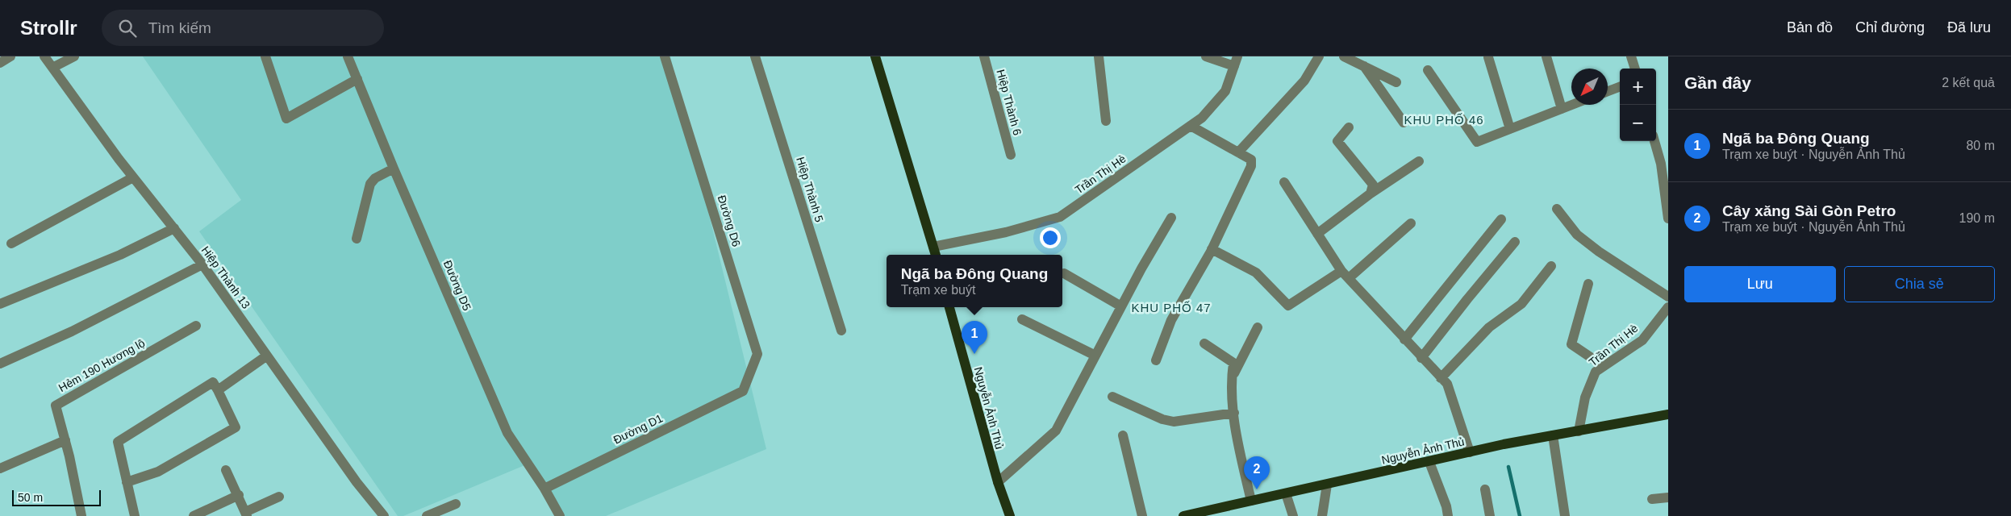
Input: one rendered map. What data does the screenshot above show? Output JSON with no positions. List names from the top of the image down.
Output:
{
  "streets": {
    "main road": ["Nguyễn Ảnh Thủ"],
    "street": [
      "Hiệp Thành 6",
      "Trần Thị Hè",
      "Hiệp Thành 5",
      "Đường D6",
      "Hiệp Thành 13",
      "Đường D5",
      "Hẻm 190 Hương lộ",
      "Đường D1"
    ]
  },
  "crossings": [
    ["Trần Thị Hè", "Nguyễn Ảnh Thủ"],
    ["Đường D6", "Đường D1"],
    ["Đường D5", "Đường D1"]
  ],
  "districts": ["KHU PHỐ 46", "KHU PHỐ 47"],
  "scale_bar": "50 m",
  "north": "bottom left",
  "page": {
    "header": "Strollr",
    "search": "Tìm kiếm",
    "nav": ["Bản đồ", "Chỉ đường", "Đã lưu"],
    "heading": ["Gần đây", "2 kết quả"],
    "map_buttons": ["+", "−"],
    "list": [
      {
        "mark": "1",
        "name": "Ngã ba Đông Quang",
        "note": "Trạm xe buýt · Nguyễn Ảnh Thủ",
        "value": "80 m"
      },
      {
        "mark": "2",
        "name": "Cây xăng Sài Gòn Petro",
        "note": "Trạm xe buýt · Nguyễn Ảnh Thủ",
        "value": "190 m"
      }
    ],
    "buttons": ["Lưu", "Chia sẻ"],
    "popup": ["Ngã ba Đông Quang", "Trạm xe buýt"],
    "pins": ["1", "2"],
    "scale": "50 m"
  }
}
